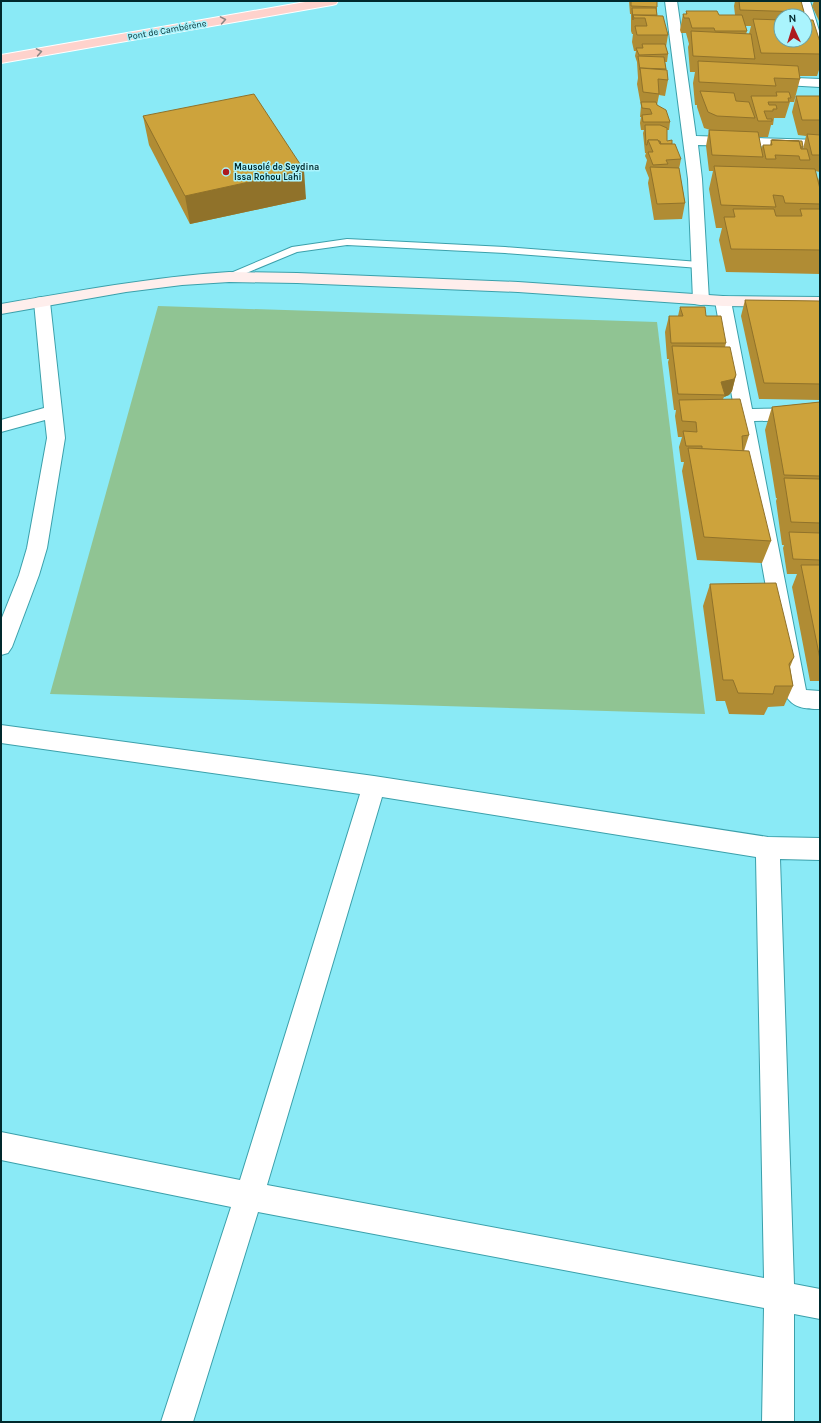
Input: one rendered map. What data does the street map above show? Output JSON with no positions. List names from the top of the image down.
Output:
{
  "streets": {
    "highway": ["Pont de Cambérène"]
  },
  "one_way": ["Pont de Cambérène"],
  "places": ["Mausolé de Seydina Issa Rohou Lahi"],
  "north": "top"
}
